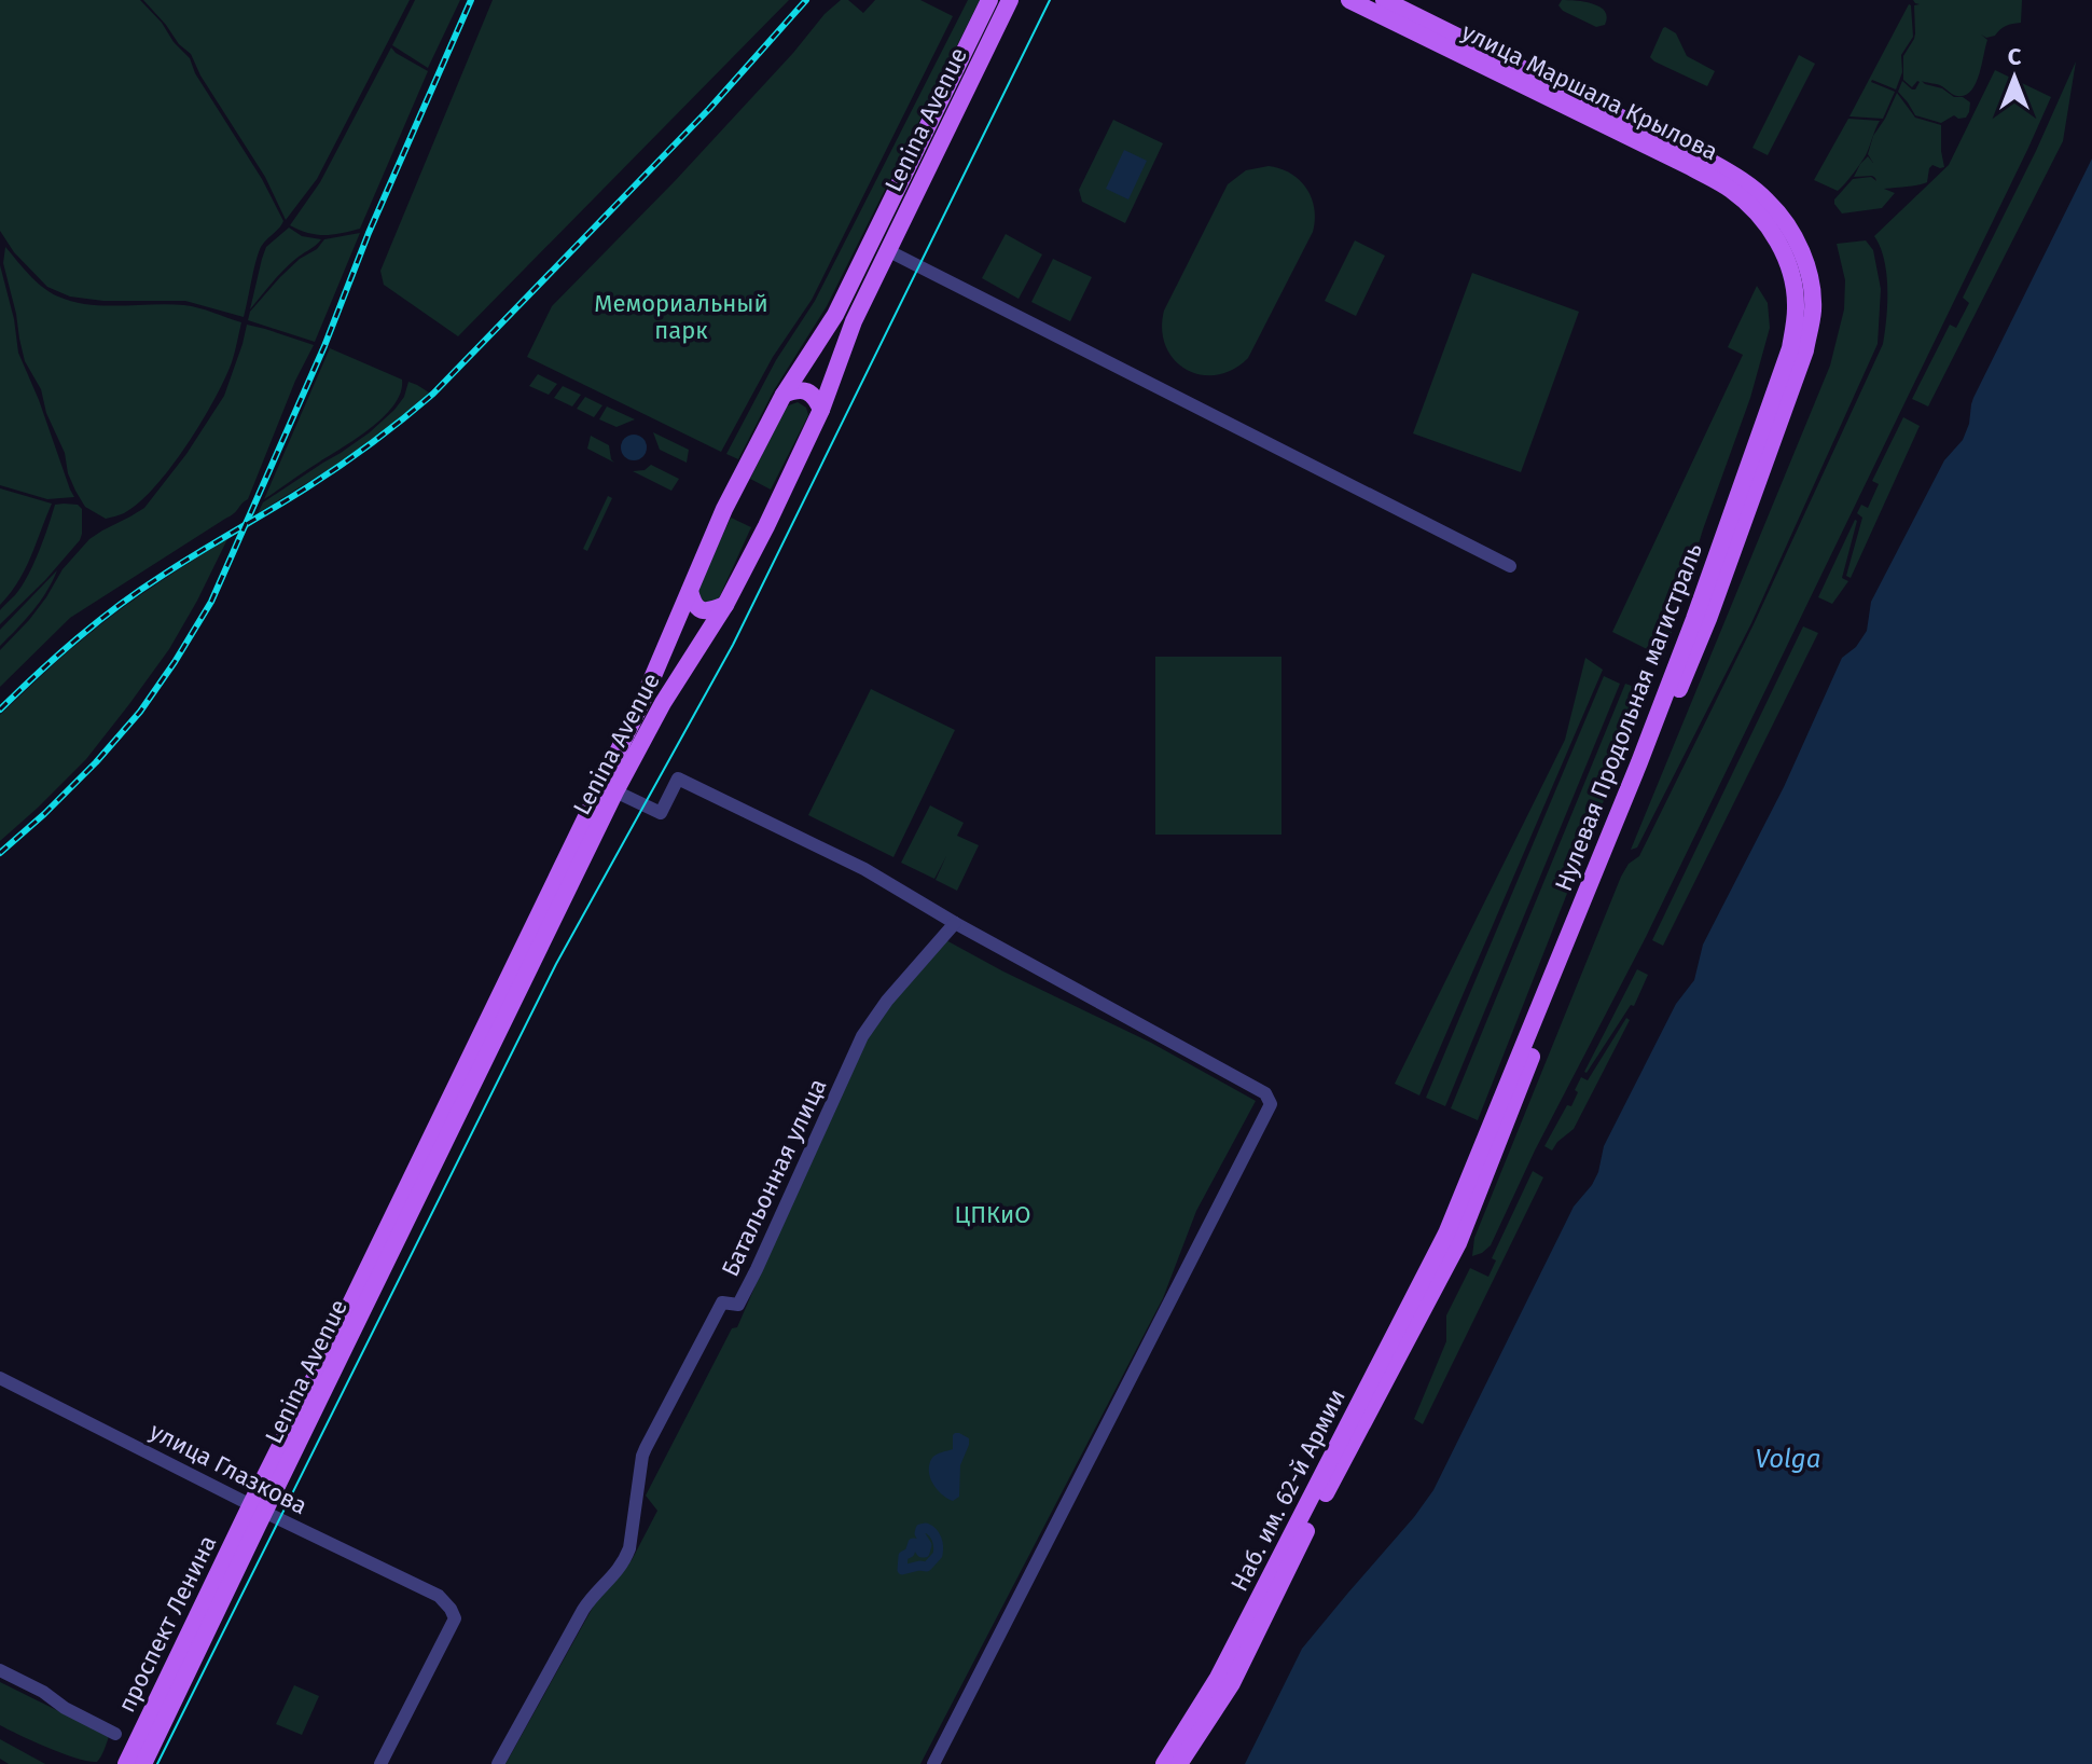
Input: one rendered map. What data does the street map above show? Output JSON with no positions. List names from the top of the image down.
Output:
{
  "streets": {
    "main road": [
      "улица Маршала Крылова",
      "Lenina Avenue",
      "Нулевая Продольная магистраль",
      "Наб. им. 62-й Армии",
      "проспект Ленина"
    ],
    "street": ["Батальонная улица", "улица Глазкова"]
  },
  "crossings": [
    ["улица Маршала Крылова", "Нулевая Продольная магистраль"],
    ["Lenina Avenue", "улица Глазкова"],
    ["Lenina Avenue", "проспект Ленина"],
    ["Нулевая Продольная магистраль", "Наб. им. 62-й Армии"],
    ["улица Глазкова", "проспект Ленина"]
  ],
  "water": ["Volga"],
  "parks": ["Мемориальный парк", "ЦПКиО"],
  "north": "top"
}
